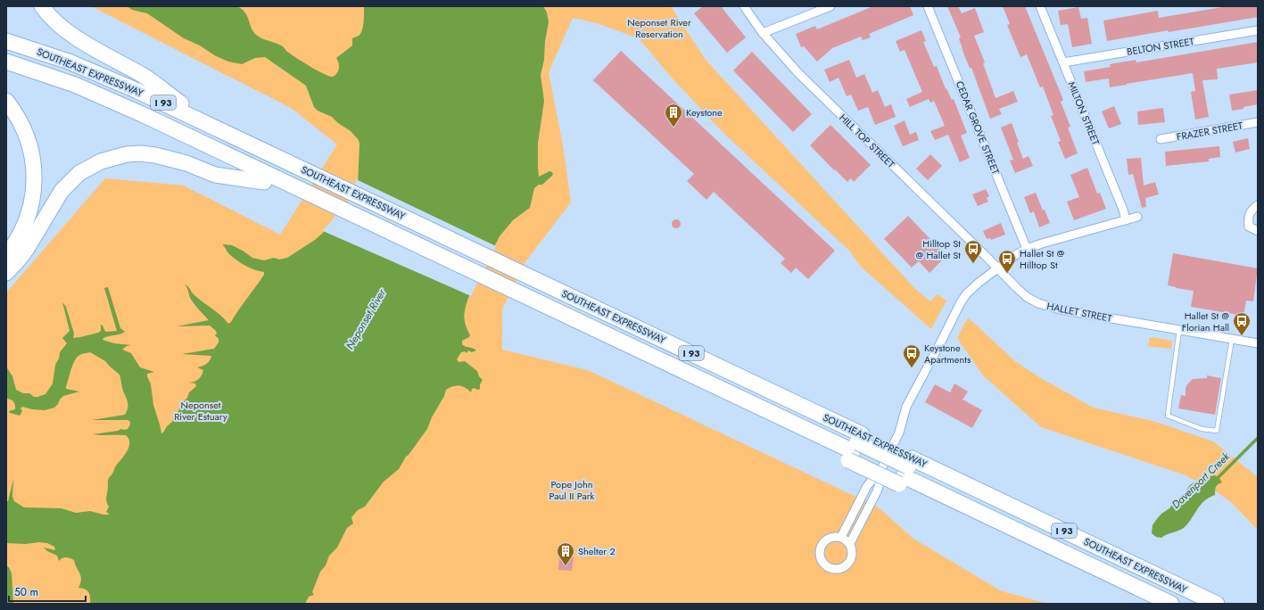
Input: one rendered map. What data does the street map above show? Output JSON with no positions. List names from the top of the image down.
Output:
{
  "streets": {
    "highway": ["SOUTHEAST EXPRESSWAY", "I 93"],
    "street": [
      "BELTON STREET",
      "MILTON STREET",
      "CEDAR GROVE STREET",
      "FRAZER STREET",
      "HILL TOP STREET",
      "HALLET STREET"
    ]
  },
  "crossings": [
    ["BELTON STREET", "MILTON STREET"],
    ["SOUTHEAST EXPRESSWAY", "I 93"],
    ["HILL TOP STREET", "HALLET STREET"]
  ],
  "water": ["Neponset River", "Davenport Creek"],
  "parks": ["Neponset River Reservation", "Neponset River Estuary", "Pope John Paul II Park"],
  "places": {
    "building": ["Keystone", "Shelter 2"],
    "bus stop": [
      "Hilltop St @ Hallet St",
      "Hallet St @ Hilltop St",
      "Hallet St @ Florian Hall",
      "Keystone Apartments"
    ]
  },
  "scale_bar": "50 m"
}
